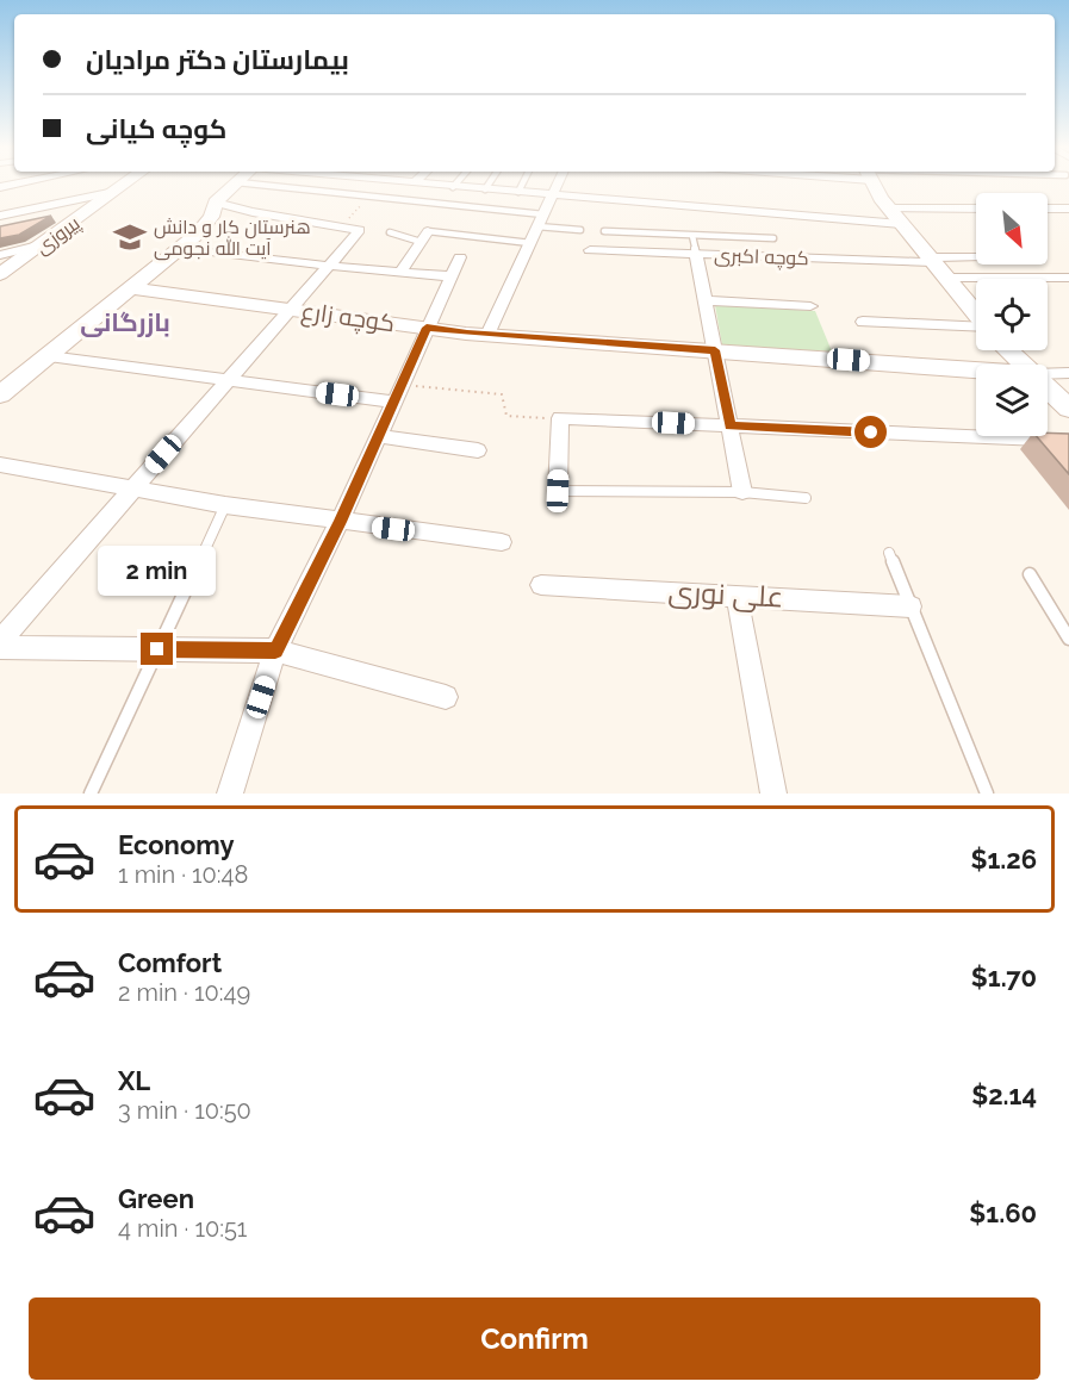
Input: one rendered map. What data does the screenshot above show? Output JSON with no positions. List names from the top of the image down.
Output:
{
  "streets": {
    "street": [
      "پیروزی",
      "کوچه اکبری",
      "کوچه زارع",
      "علی نوری"
    ]
  },
  "districts": ["بازرگانی"],
  "places": {
    "school or university": ["هنرستان کار و دانش آیت الله نجومی"]
  },
  "north": "bottom right",
  "page": {
    "banner": ["بیمارستان دکتر مرادیان", "کوچه کیانی"],
    "bubble": "2 min",
    "list": [
      {
        "name": "Economy",
        "note": "1 min · 10:48",
        "value": "$1.26"
      },
      {
        "name": "Comfort",
        "note": "2 min · 10:49",
        "value": "$1.70"
      },
      {
        "name": "XL",
        "note": "3 min · 10:50",
        "value": "$2.14"
      },
      {
        "name": "Green",
        "note": "4 min · 10:51",
        "value": "$1.60"
      }
    ],
    "buttons": "Confirm"
  }
}
